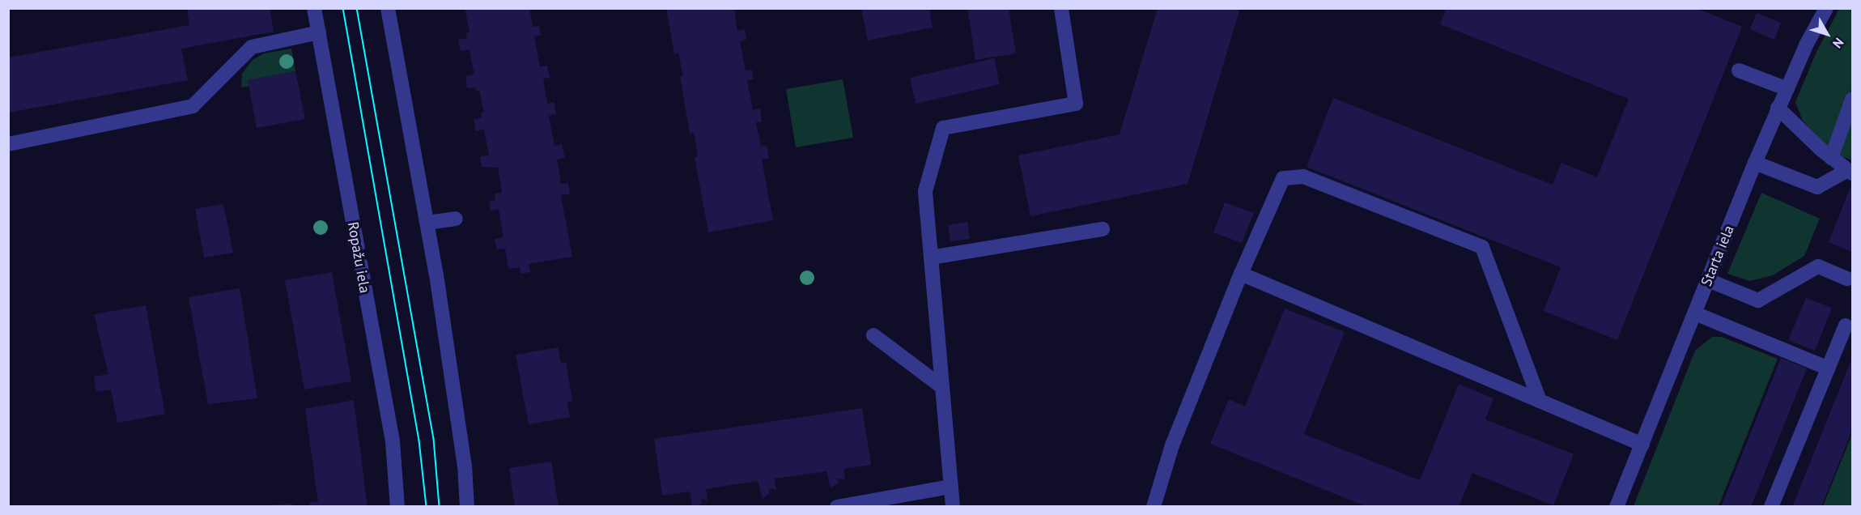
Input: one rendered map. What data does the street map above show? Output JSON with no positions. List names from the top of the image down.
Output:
{
  "streets": {
    "street": ["Starta iela", "Ropažu iela"]
  },
  "north": "bottom right"
}
